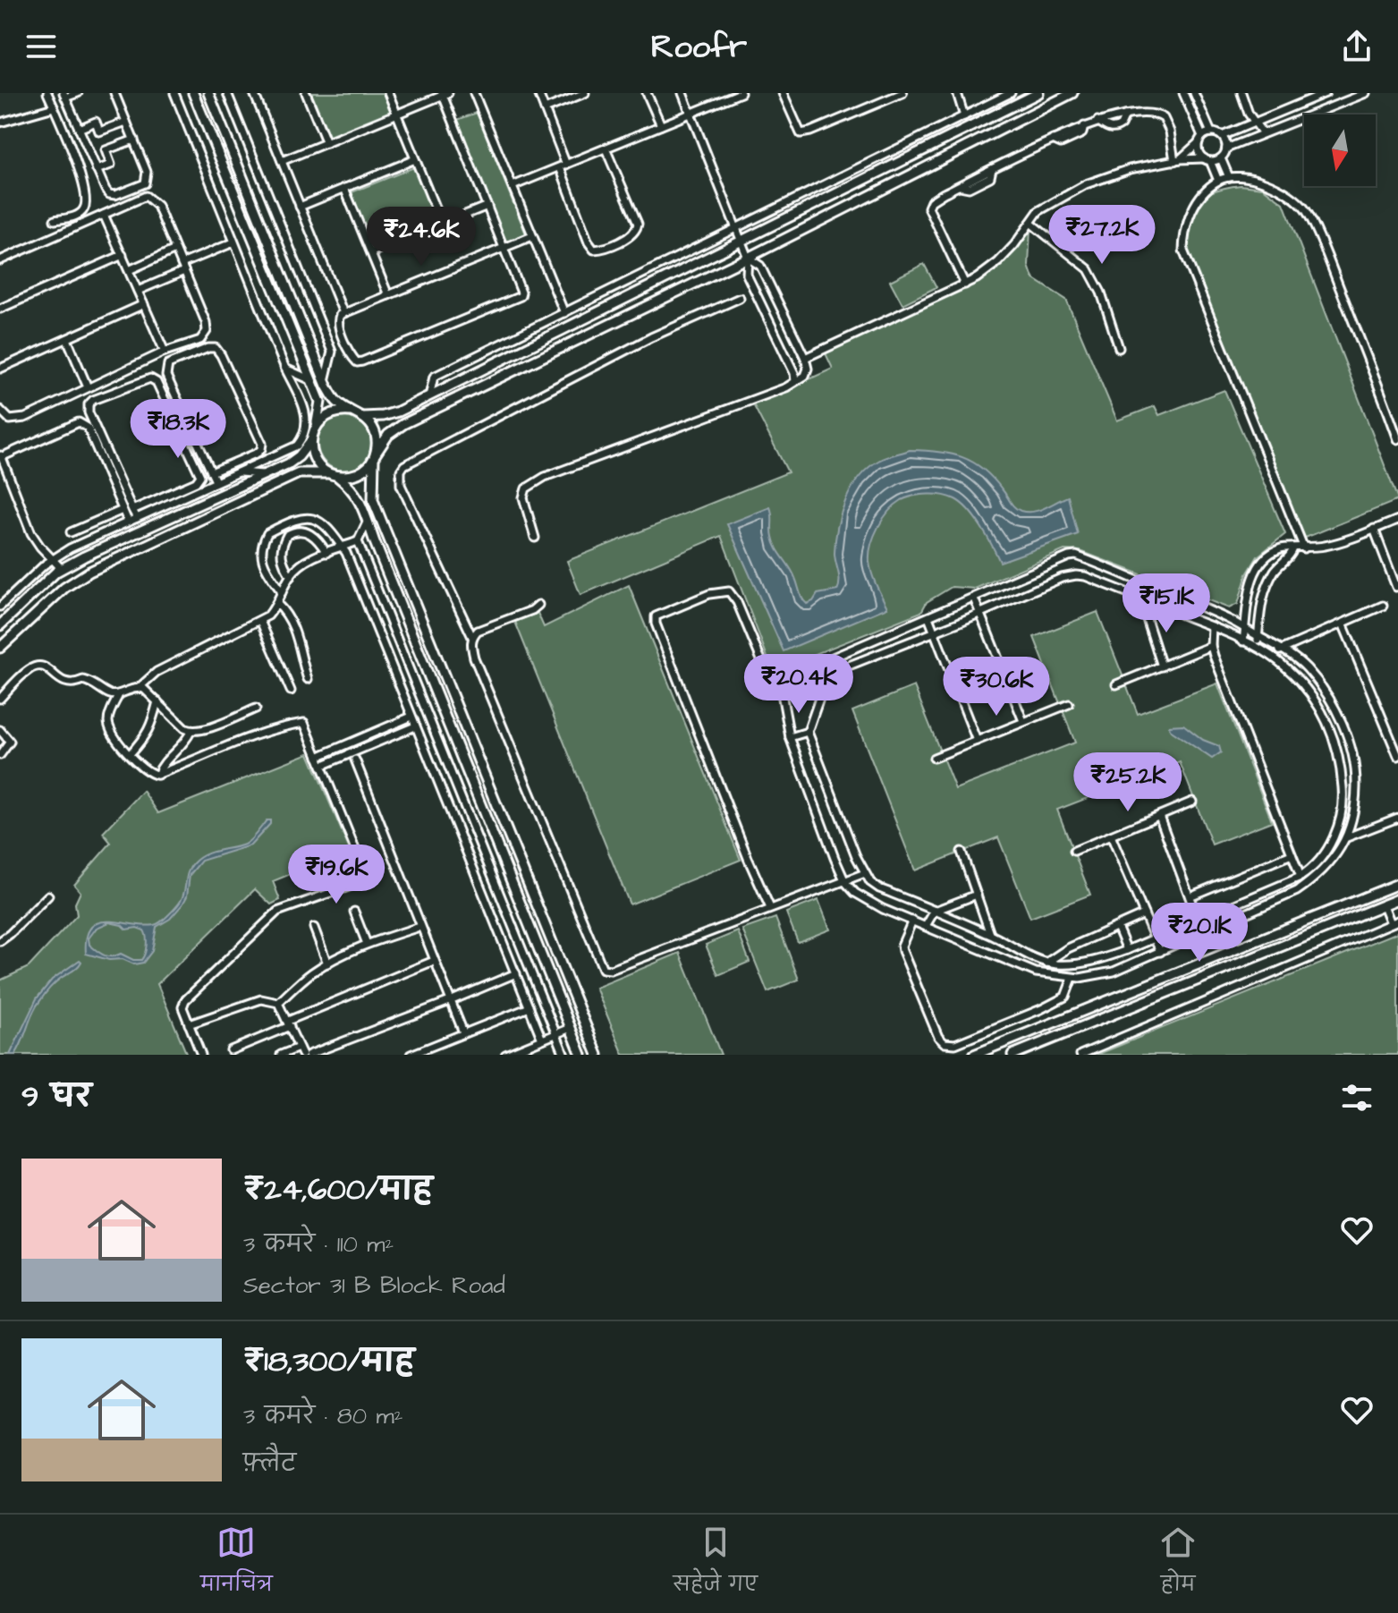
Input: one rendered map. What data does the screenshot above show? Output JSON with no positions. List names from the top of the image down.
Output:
{
  "north": "bottom",
  "page": {
    "header": "Roofr",
    "price": [
      "₹27.2K",
      "₹24.6K",
      "₹18.3K",
      "₹15.1K",
      "₹20.4K",
      "₹30.6K",
      "₹25.2K",
      "₹19.6K",
      "₹20.1K"
    ],
    "heading": "9 घर",
    "list": [
      {
        "name": "₹24,600/माह",
        "note": "3 कमरे · 110 m² · Sector 31 B Block Road"
      },
      {
        "name": "₹18,300/माह",
        "note": "3 कमरे · 80 m² · फ़्लैट"
      }
    ],
    "tabs": ["मानचित्र", "सहेजे गए", "होम"]
  }
}
